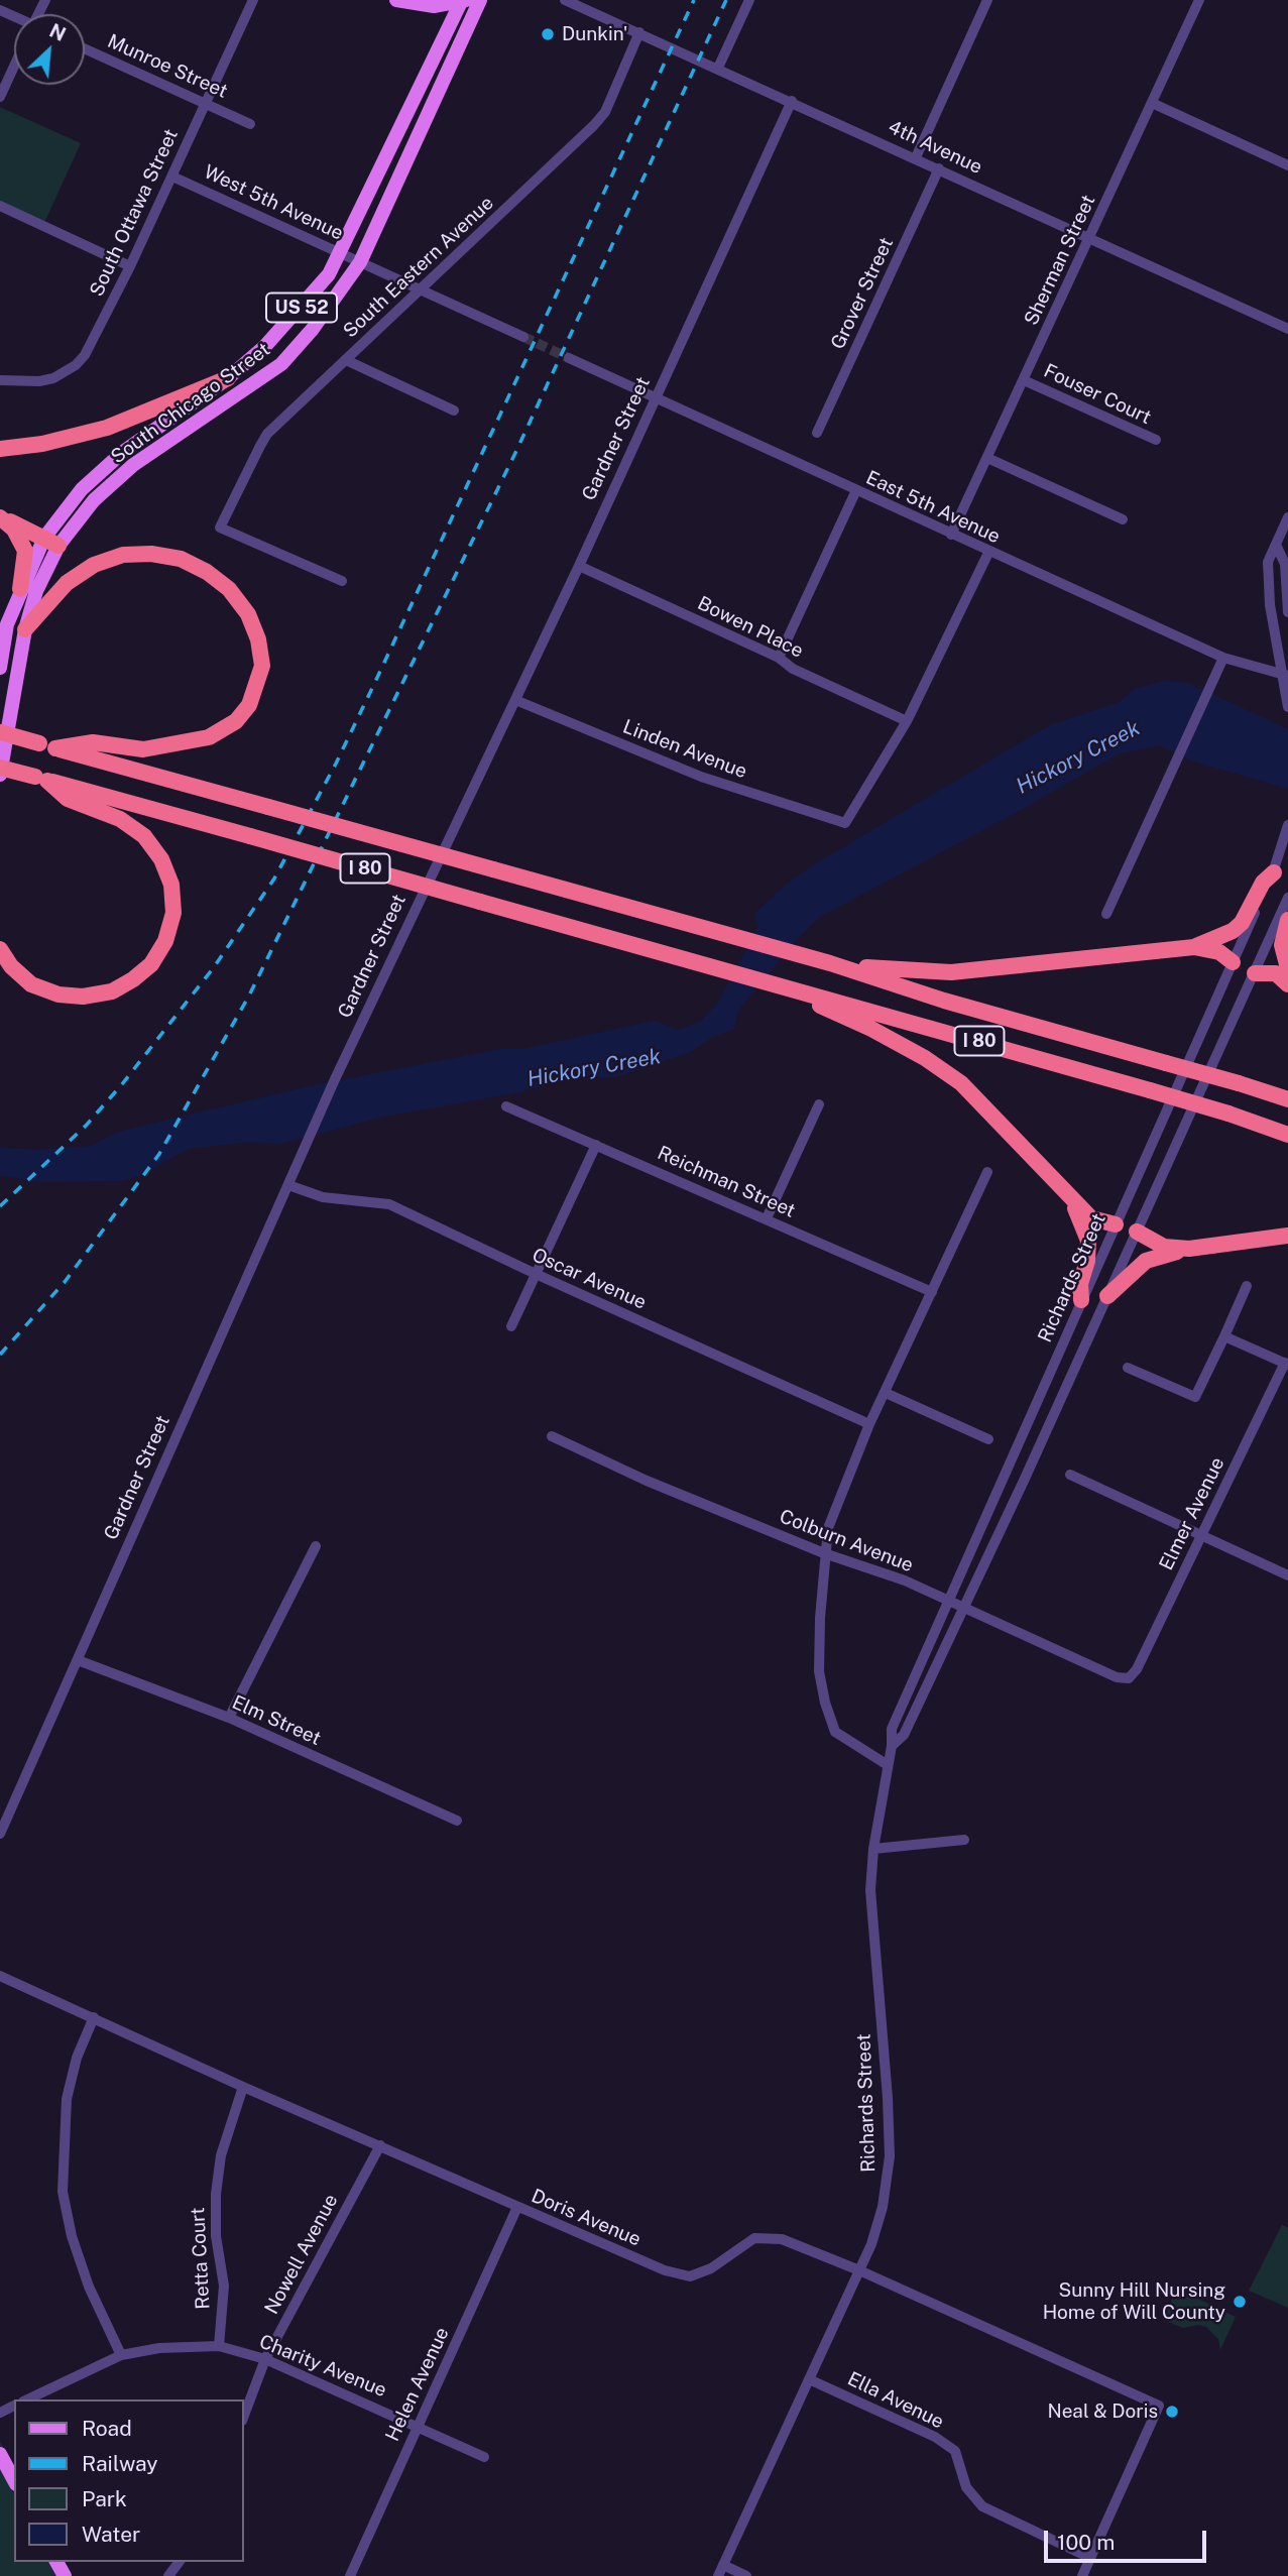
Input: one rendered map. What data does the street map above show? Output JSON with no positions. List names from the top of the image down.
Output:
{
  "streets": {
    "highway": ["I 80"],
    "main road": ["US 52", "South Chicago Street"],
    "street": [
      "Munroe Street",
      "4th Avenue",
      "West 5th Avenue",
      "South Ottawa Street",
      "Sherman Street",
      "South Eastern Avenue",
      "Grover Street",
      "Fouser Court",
      "Gardner Street",
      "East 5th Avenue",
      "Bowen Place",
      "Linden Avenue",
      "Reichman Street",
      "Richards Street",
      "Oscar Avenue",
      "Elmer Avenue",
      "Colburn Avenue",
      "Elm Street",
      "Doris Avenue",
      "Nowell Avenue",
      "Retta Court",
      "Charity Avenue",
      "Helen Avenue",
      "Ella Avenue"
    ]
  },
  "crossings": [
    ["Munroe Street", "South Ottawa Street"],
    ["4th Avenue", "Sherman Street"],
    ["4th Avenue", "South Eastern Avenue"],
    ["4th Avenue", "Grover Street"],
    ["4th Avenue", "Gardner Street"],
    ["West 5th Avenue", "South Ottawa Street"],
    ["West 5th Avenue", "South Chicago Street"],
    ["Sherman Street", "Fouser Court"],
    ["Sherman Street", "East 5th Avenue"],
    ["Gardner Street", "East 5th Avenue"],
    ["Gardner Street", "Bowen Place"],
    ["Gardner Street", "Linden Avenue"],
    ["Gardner Street", "Oscar Avenue"],
    ["Gardner Street", "Elm Street"],
    ["Bowen Place", "Linden Avenue"],
    ["Richards Street", "Colburn Avenue"],
    ["Richards Street", "Doris Avenue"],
    ["Richards Street", "Ella Avenue"],
    ["Elmer Avenue", "Colburn Avenue"],
    ["Doris Avenue", "Nowell Avenue"],
    ["Doris Avenue", "Retta Court"],
    ["Doris Avenue", "Helen Avenue"],
    ["Doris Avenue", "Ella Avenue"],
    ["Nowell Avenue", "Charity Avenue"],
    ["Retta Court", "Charity Avenue"],
    ["Charity Avenue", "Helen Avenue"]
  ],
  "water": ["Hickory Creek"],
  "places": ["Dunkin'", "Sunny Hill Nursing Home of Will County", "Neal & Doris"],
  "legend": [
    "Road",
    "Railway",
    "Park",
    "Water"
  ],
  "scale_bar": "100 m",
  "north": "top right"
}
